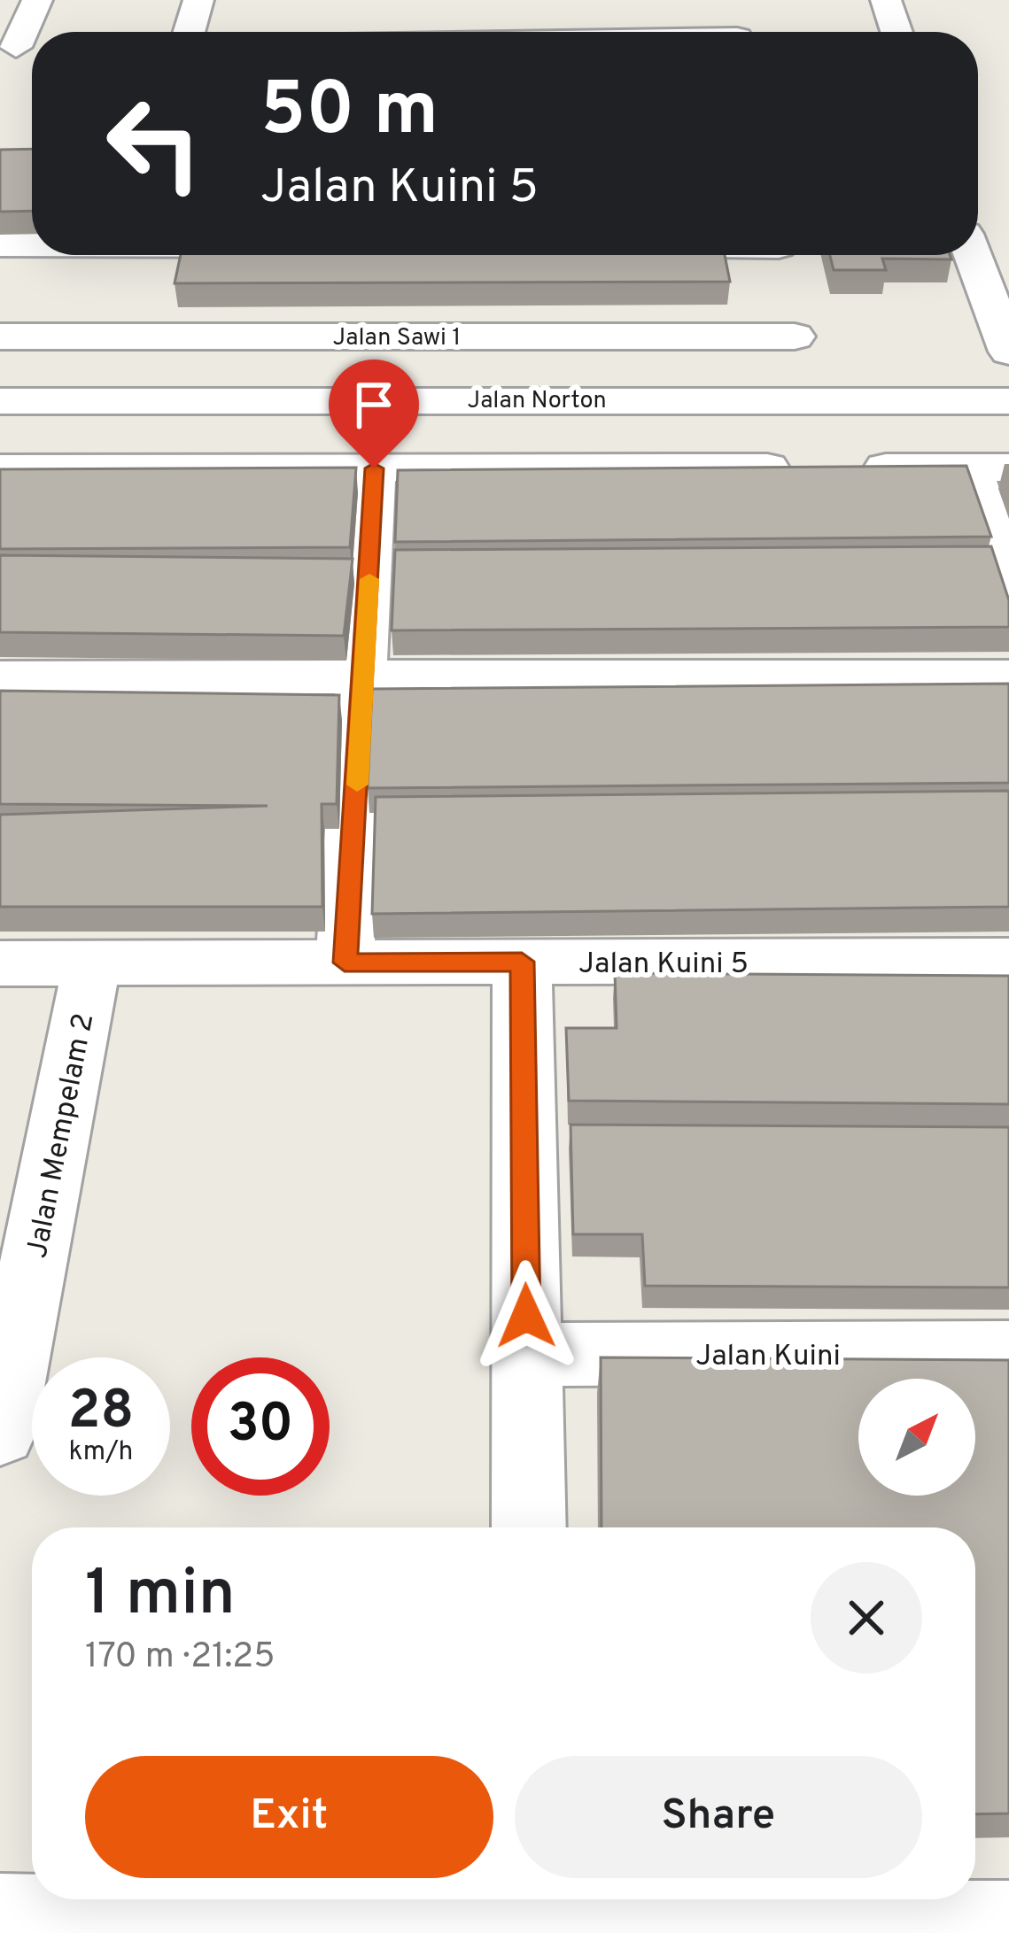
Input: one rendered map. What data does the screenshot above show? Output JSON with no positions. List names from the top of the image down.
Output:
{
  "streets": {
    "street": [
      "Jalan Sawi 1",
      "Jalan Norton",
      "Jalan Kuini 5",
      "Jalan Mempelam 2",
      "Jalan Kuini"
    ]
  },
  "crossings": [
    ["Jalan Kuini 5", "Jalan Mempelam 2"]
  ],
  "north": "top right",
  "page": {
    "turn": ["50 m", "Jalan Kuini 5"],
    "speed": "28 km/h",
    "limit": "30",
    "heading": ["1 min", "170 m · 21:25"],
    "buttons": ["Exit", "Share"]
  }
}
